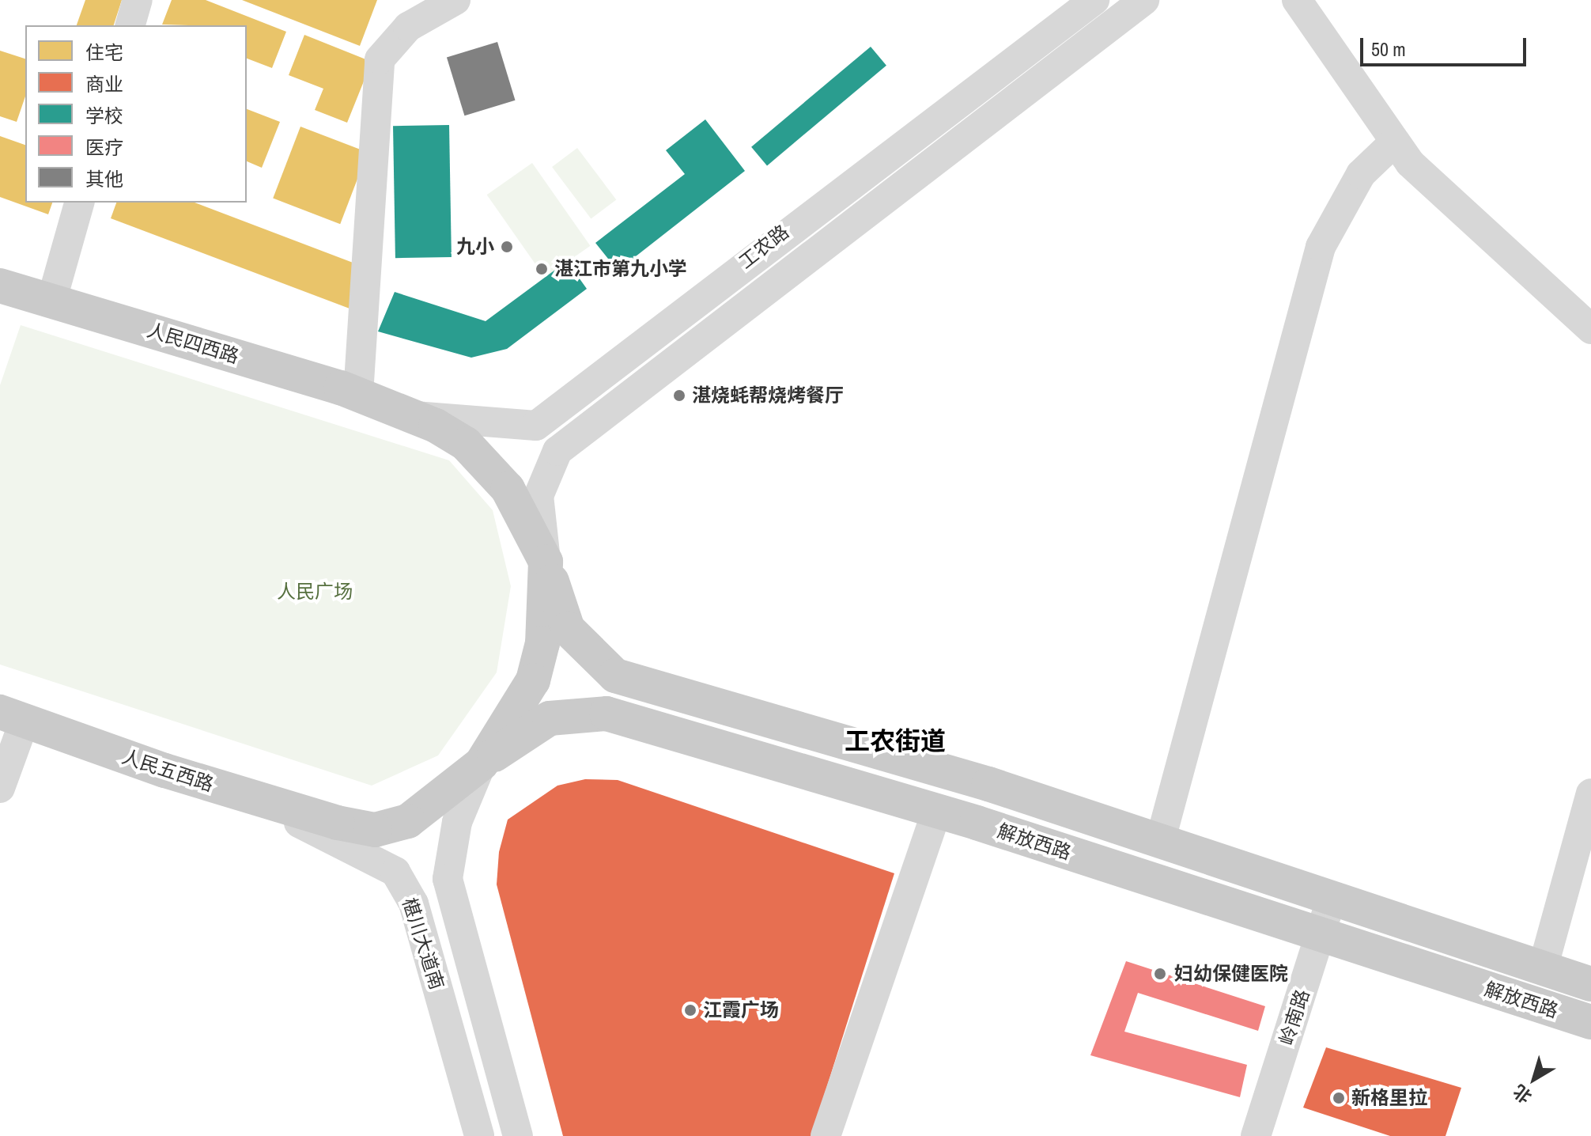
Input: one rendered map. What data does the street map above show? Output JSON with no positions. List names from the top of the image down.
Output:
{
  "streets": {
    "main road": ["人民四西路", "人民五西路", "解放西路"],
    "street": ["工农路", "椹川大道南", "岭南路"]
  },
  "crossings": [
    ["工农路", "人民四西路"],
    ["工农路", "解放西路"],
    ["人民四西路", "解放西路"],
    ["人民五西路", "解放西路"],
    ["人民五西路", "椹川大道南"],
    ["解放西路", "椹川大道南"],
    ["解放西路", "岭南路"]
  ],
  "districts": ["工农街道"],
  "parks": ["人民广场"],
  "places": [
    "九小",
    "湛江市第九小学",
    "湛烧蚝帮烧烤餐厅",
    "妇幼保健医院",
    "江霞广场",
    "新格里拉"
  ],
  "legend": [
    "住宅",
    "商业",
    "学校",
    "医疗",
    "其他"
  ],
  "scale_bar": "50 m",
  "north": "bottom left"
}
